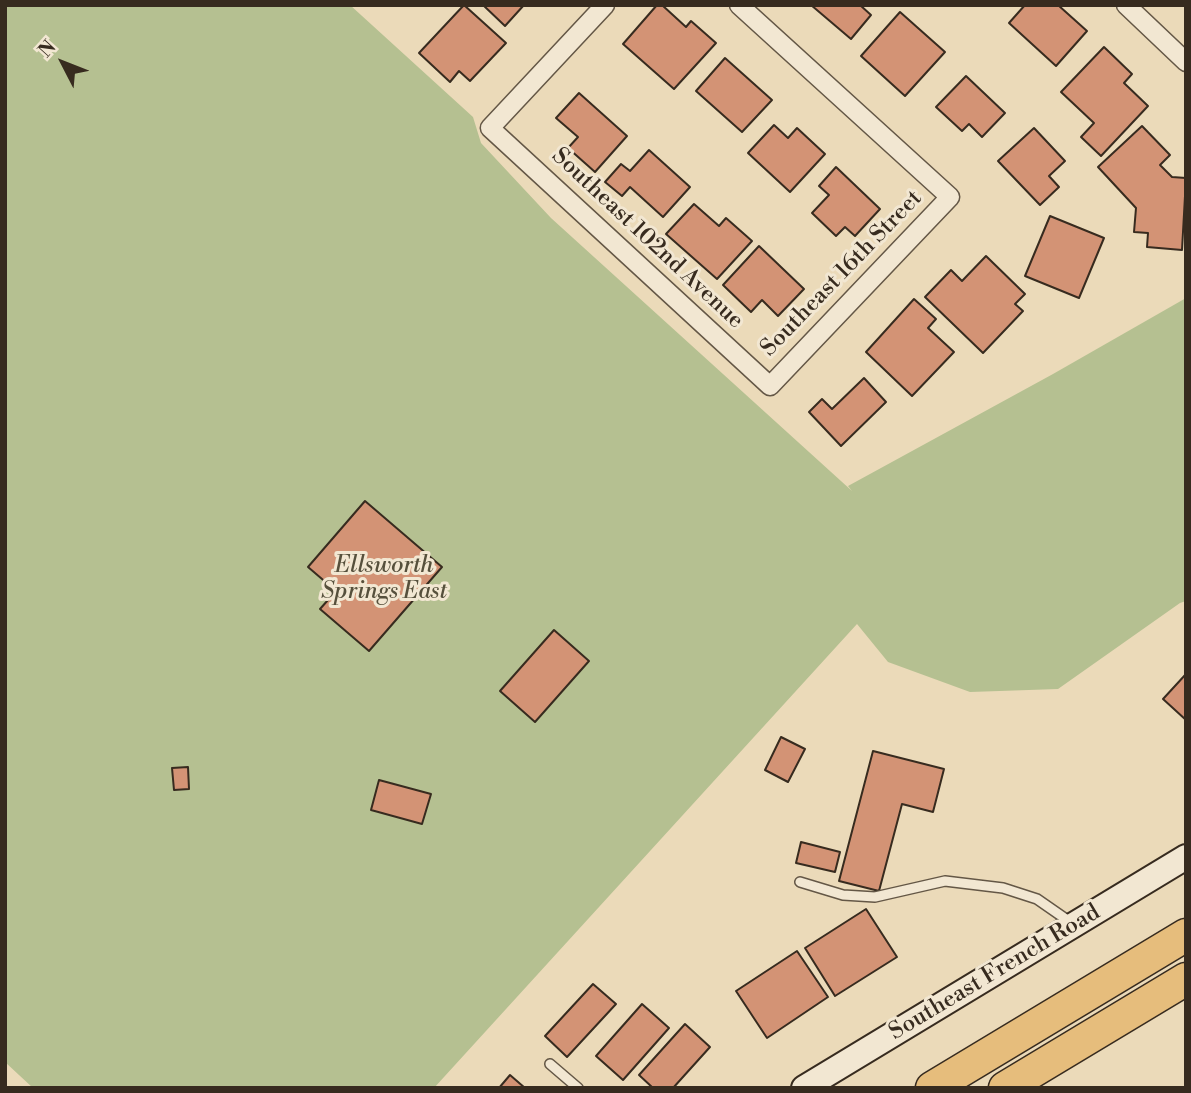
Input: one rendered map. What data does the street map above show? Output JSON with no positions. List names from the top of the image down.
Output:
{
  "streets": {
    "street": ["Southeast 102nd Avenue", "Southeast 16th Street", "Southeast French Road"]
  },
  "crossings": [
    ["Southeast 102nd Avenue", "Southeast 16th Street"]
  ],
  "parks": ["Ellsworth Springs East"],
  "north": "top left"
}
